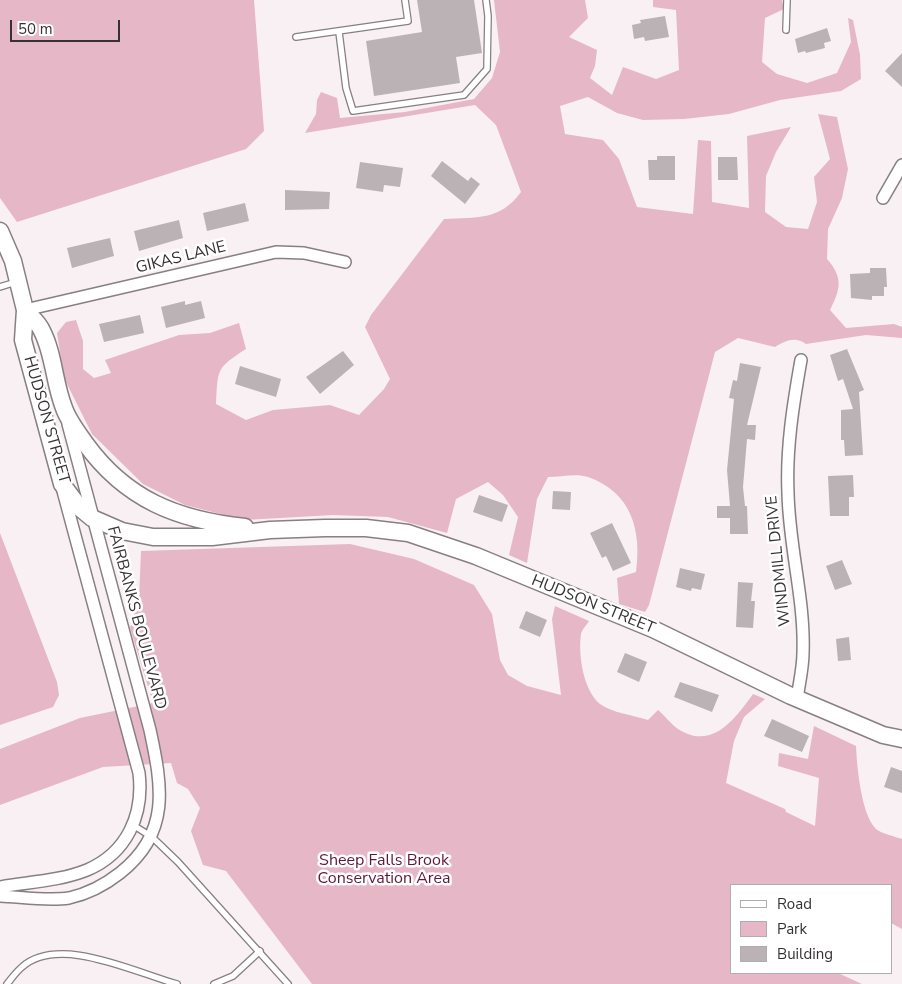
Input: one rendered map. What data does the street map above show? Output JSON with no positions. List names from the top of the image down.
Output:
{
  "streets": {
    "street": [
      "GIKAS LANE",
      "HUDSON STREET",
      "WINDMILL DRIVE",
      "FAIRBANKS BOULEVARD"
    ]
  },
  "crossings": [
    ["GIKAS LANE", "HUDSON STREET"],
    ["HUDSON STREET", "WINDMILL DRIVE"],
    ["HUDSON STREET", "FAIRBANKS BOULEVARD"]
  ],
  "parks": ["Sheep Falls Brook Conservation Area"],
  "legend": ["Road", "Park", "Building"],
  "scale_bar": "50 m"
}
